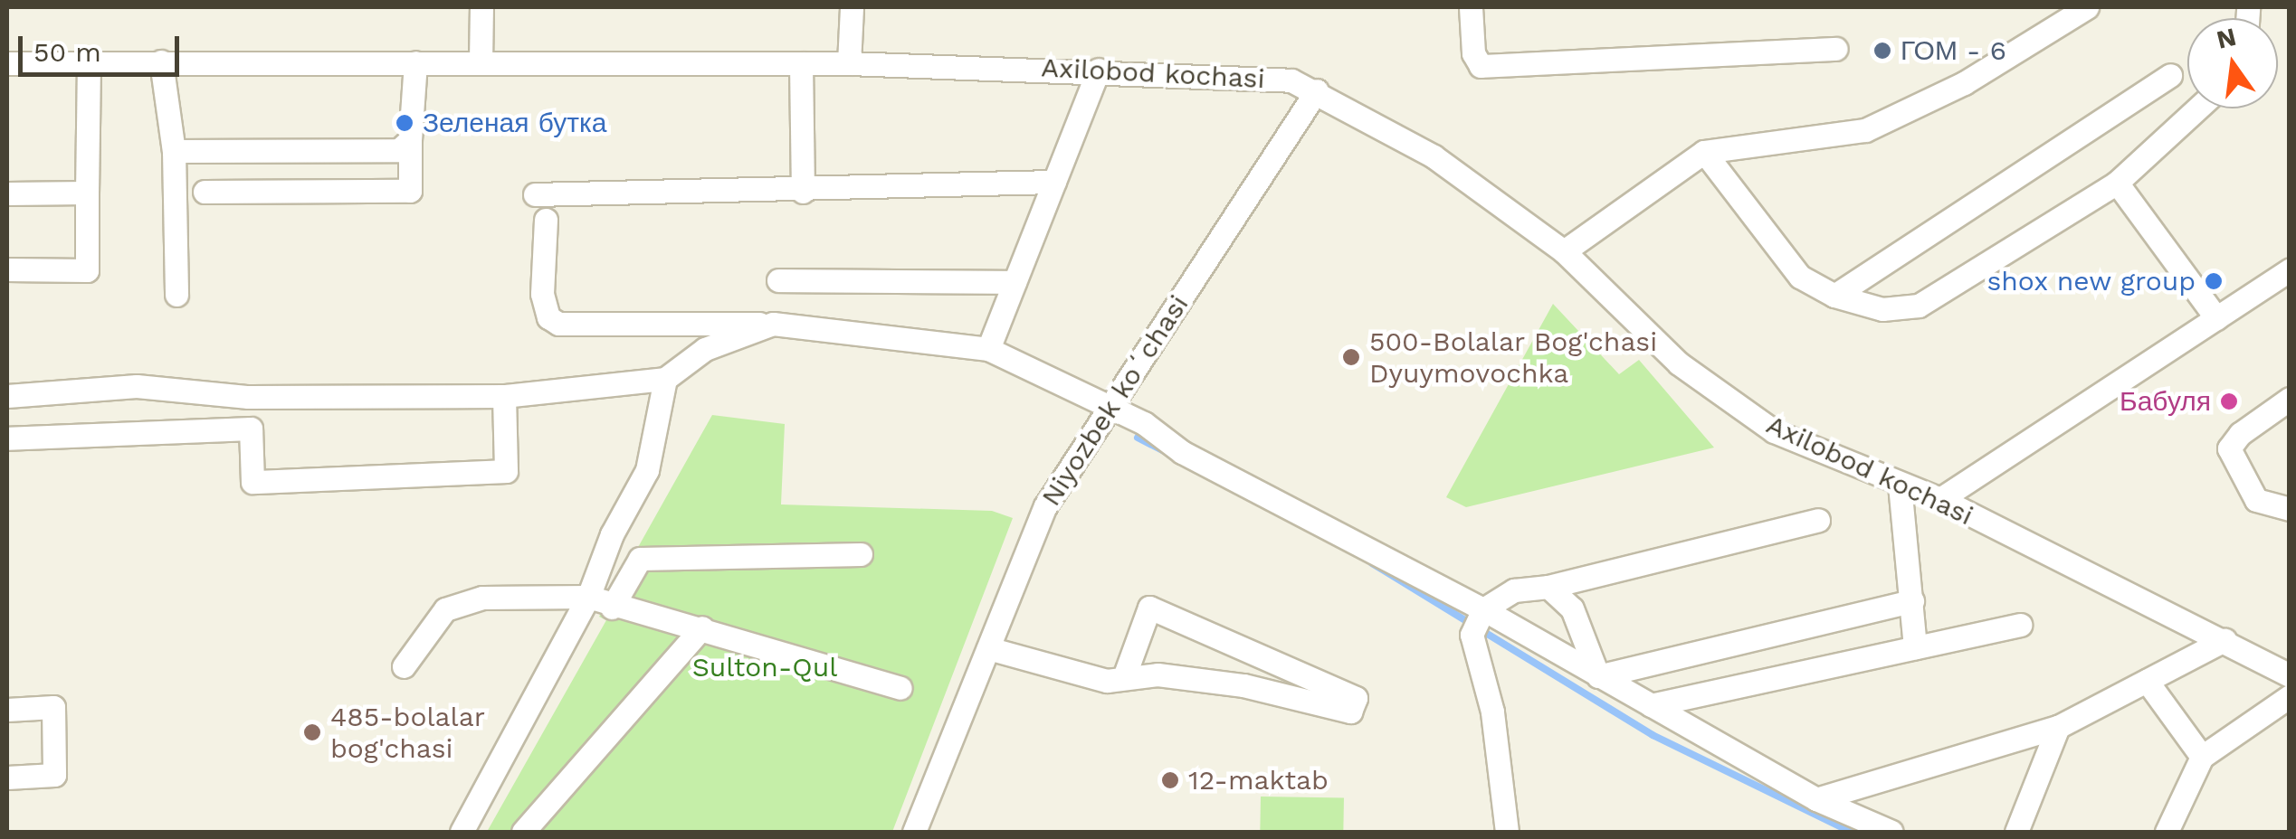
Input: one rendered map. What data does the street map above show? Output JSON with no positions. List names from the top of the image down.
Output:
{
  "streets": {
    "street": ["Axilobod kochasi", "Niyozbek koʻchasi"]
  },
  "crossings": [
    ["Axilobod kochasi", "Niyozbek koʻchasi"]
  ],
  "parks": ["Sulton-Qul"],
  "places": [
    "ГОМ - 6",
    "Зеленая бутка",
    "shox new group",
    "500-Bolalar Bog'chasi Dyuymovochka",
    "Бабуля",
    "485-bolalar bog'chasi",
    "12-maktab"
  ],
  "scale_bar": "50 m",
  "north": "top"
}
